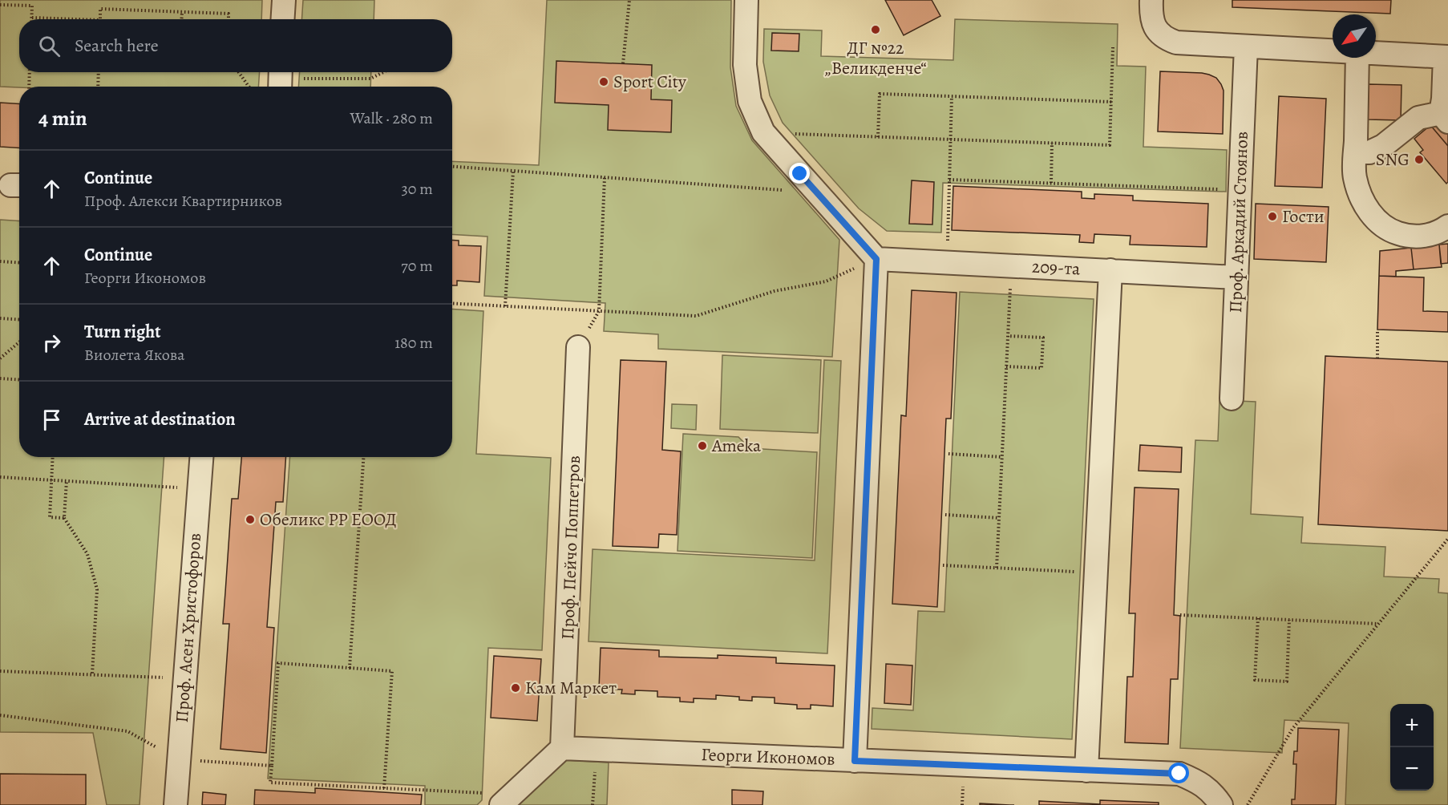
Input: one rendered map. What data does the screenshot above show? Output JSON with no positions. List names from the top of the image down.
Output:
{
  "streets": {
    "street": [
      "Проф. Аркадий Стоянов",
      "209-та",
      "Проф. Пейчо Поппетров",
      "Проф. Асен Христофоров",
      "Георги Икономов"
    ]
  },
  "crossings": [
    ["Проф. Аркадий Стоянов", "209-та"],
    ["Проф. Пейчо Поппетров", "Георги Икономов"]
  ],
  "places": [
    "ДГ №22 „Великденче“",
    "Sport City",
    "SNG",
    "Гости",
    "Ameka",
    "Обеликс РР ЕООД",
    "Кам Маркет"
  ],
  "north": "bottom left",
  "page": {
    "search": "Search here",
    "heading": ["4 min", "Walk · 280 m"],
    "list": [
      ["Continue", "Проф. Алекси Квартирников", "30 m"],
      ["Continue", "Георги Икономов", "70 m"],
      ["Turn right", "Виолета Якова", "180 m"],
      "Arrive at destination"
    ],
    "map_buttons": ["+", "−"]
  }
}
